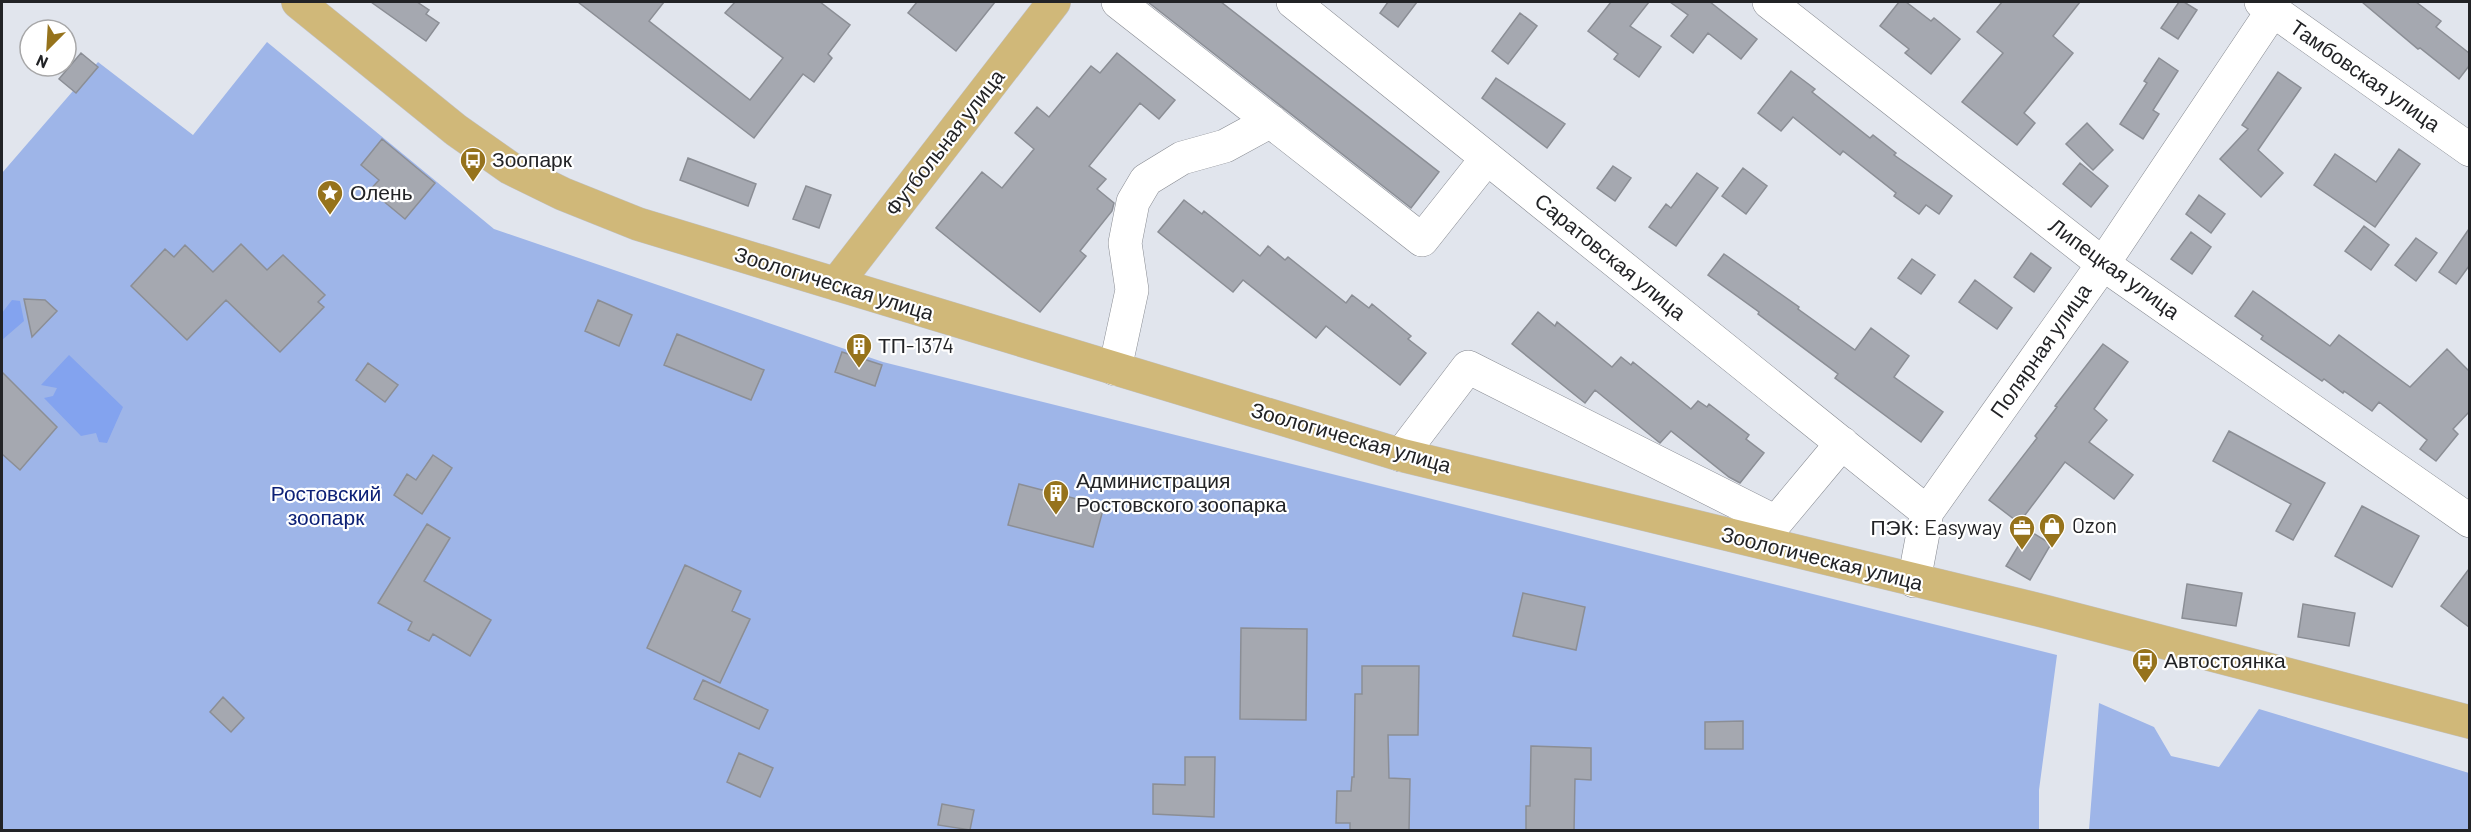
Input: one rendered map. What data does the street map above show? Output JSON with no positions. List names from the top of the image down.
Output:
{
  "streets": {
    "main road": ["Футбольная улица", "Зоологическая улица"],
    "street": [
      "Тамбовская улица",
      "Саратовская улица",
      "Липецкая улица",
      "Полярная улица"
    ]
  },
  "crossings": [
    ["Тамбовская улица", "Полярная улица"],
    ["Футбольная улица", "Зоологическая улица"],
    ["Саратовская улица", "Полярная улица"],
    ["Липецкая улица", "Полярная улица"],
    ["Зоологическая улица", "Полярная улица"]
  ],
  "parks": ["Ростовский зоопарк"],
  "places": {
    "bus stop": ["Зоопарк", "Автостоянка"],
    "place": ["Олень"],
    "building": ["ТП-1374", "Администрация Ростовского зоопарка"],
    "shop": ["Ozon"],
    "office": ["ПЭК: Easyway"]
  },
  "north": "bottom left"
}
